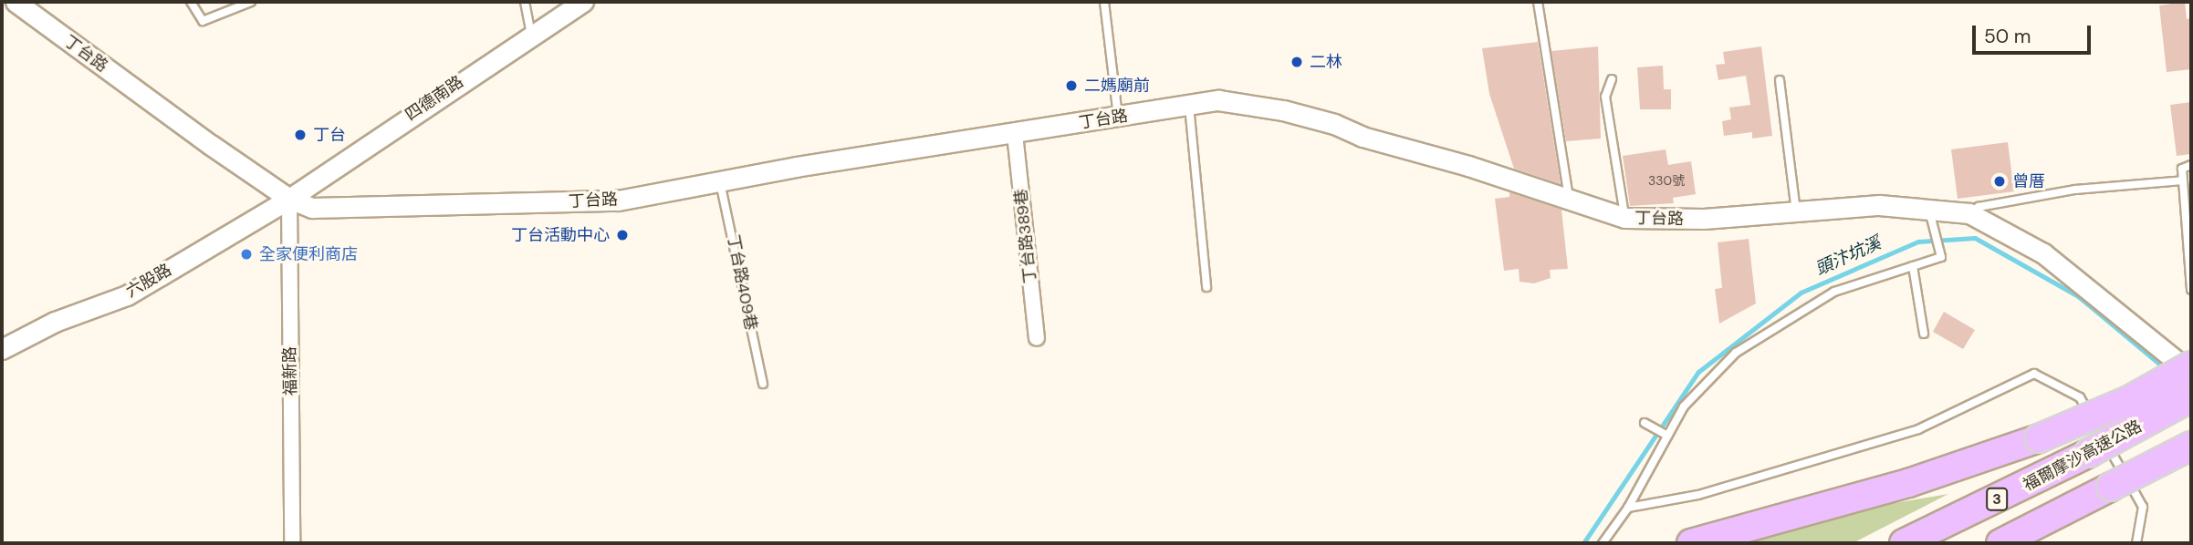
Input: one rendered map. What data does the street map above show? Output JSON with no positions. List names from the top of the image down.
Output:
{
  "streets": {
    "highway": ["福爾摩沙高速公路", "3"],
    "street": [
      "丁台路",
      "四德南路",
      "丁台路389巷",
      "六股路",
      "福新路"
    ],
    "lane": ["丁台路409巷"]
  },
  "crossings": [
    ["丁台路", "四德南路"],
    ["丁台路", "丁台路389巷"],
    ["丁台路", "六股路"],
    ["丁台路", "丁台路409巷"],
    ["丁台路", "福新路"],
    ["四德南路", "六股路"],
    ["四德南路", "福新路"],
    ["六股路", "福新路"]
  ],
  "water": ["頭汴坑溪"],
  "places": [
    "二林",
    "二媽廟前",
    "丁台",
    "曾厝",
    "丁台活動中心",
    "全家便利商店"
  ],
  "house_numbers": ["330號"],
  "scale_bar": "50 m"
}
